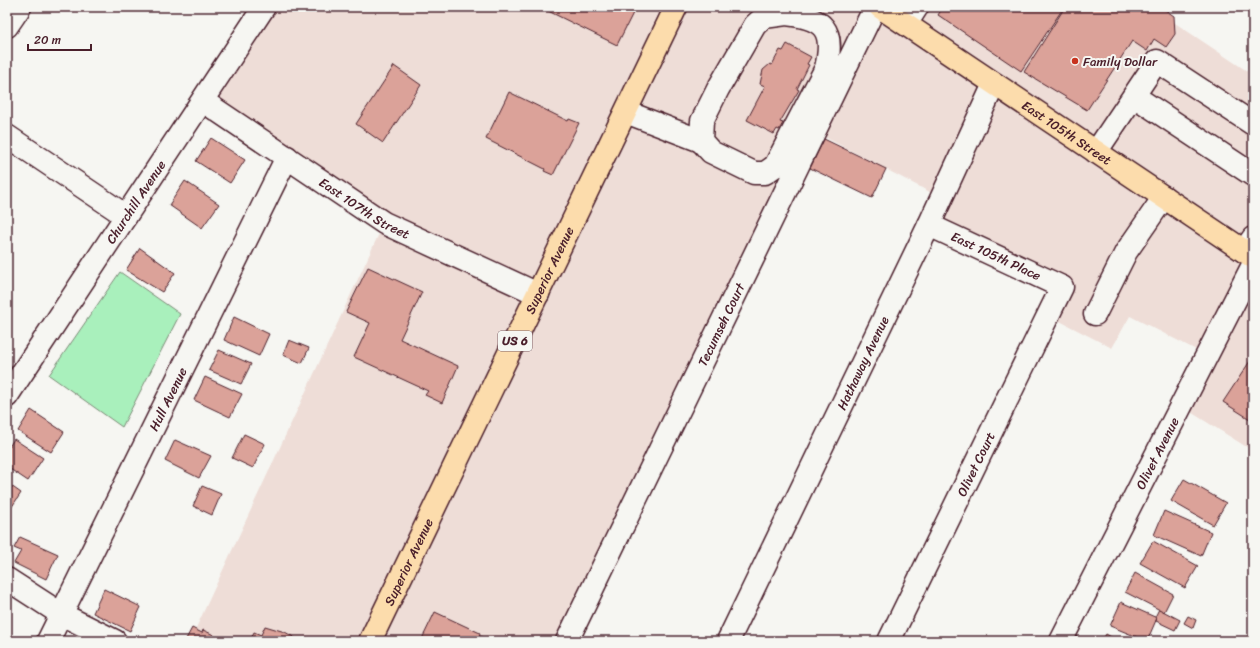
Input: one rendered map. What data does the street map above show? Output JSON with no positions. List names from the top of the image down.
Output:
{
  "streets": {
    "main road": ["East 105th Street", "Superior Avenue", "US 6"],
    "street": [
      "Churchill Avenue",
      "East 107th Street",
      "East 105th Place",
      "Tecumseh Court",
      "Hathaway Avenue",
      "Hull Avenue",
      "Olivet Avenue",
      "Olivet Court"
    ]
  },
  "crossings": [
    ["East 105th Street", "Hathaway Avenue"],
    ["East 105th Street", "Olivet Avenue"],
    ["Churchill Avenue", "East 107th Street"],
    ["East 107th Street", "Superior Avenue"],
    ["East 107th Street", "Hull Avenue"],
    ["East 105th Place", "Hathaway Avenue"],
    ["East 105th Place", "Olivet Court"]
  ],
  "places": ["Family Dollar"],
  "scale_bar": "20 m"
}
